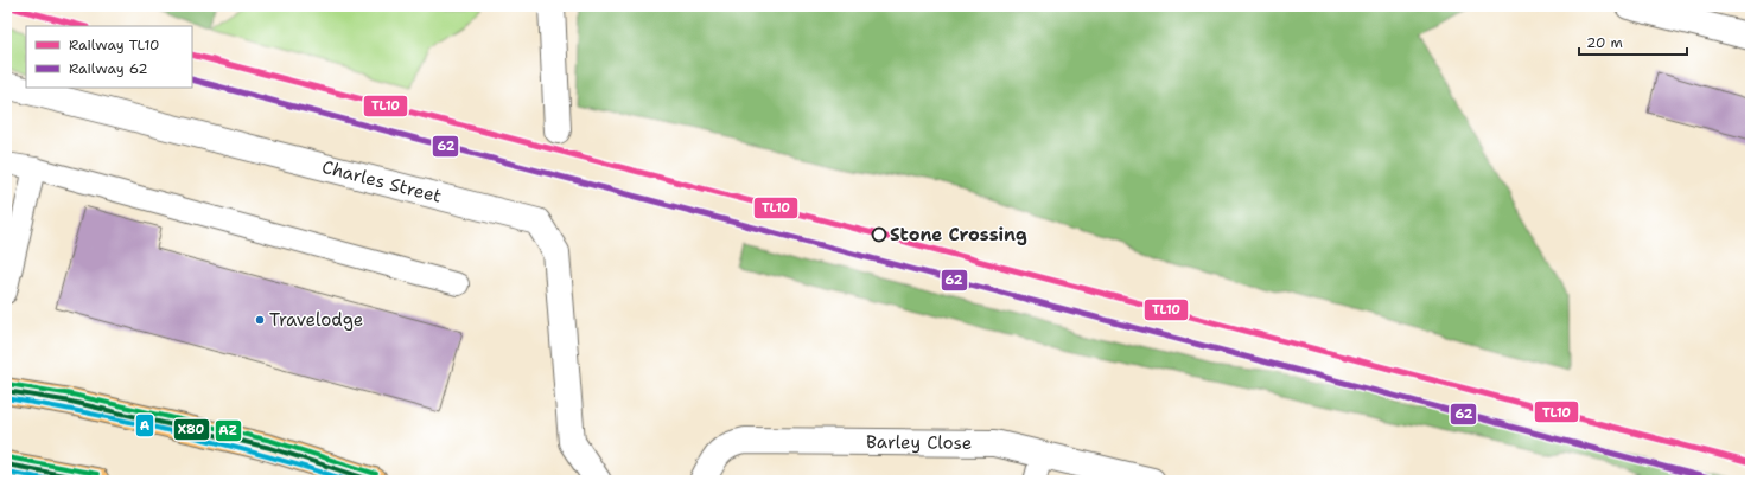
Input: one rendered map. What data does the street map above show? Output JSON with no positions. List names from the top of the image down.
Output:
{
  "streets": {
    "street": ["Charles Street", "Barley Close"]
  },
  "places": ["Stone Crossing", "Travelodge"],
  "lines": [
    "rail line TL10",
    "rail line 62",
    "transit line AZ",
    "transit line X80",
    "transit line A"
  ],
  "legend": ["Railway TL10", "Railway 62"],
  "scale_bar": "20 m"
}
